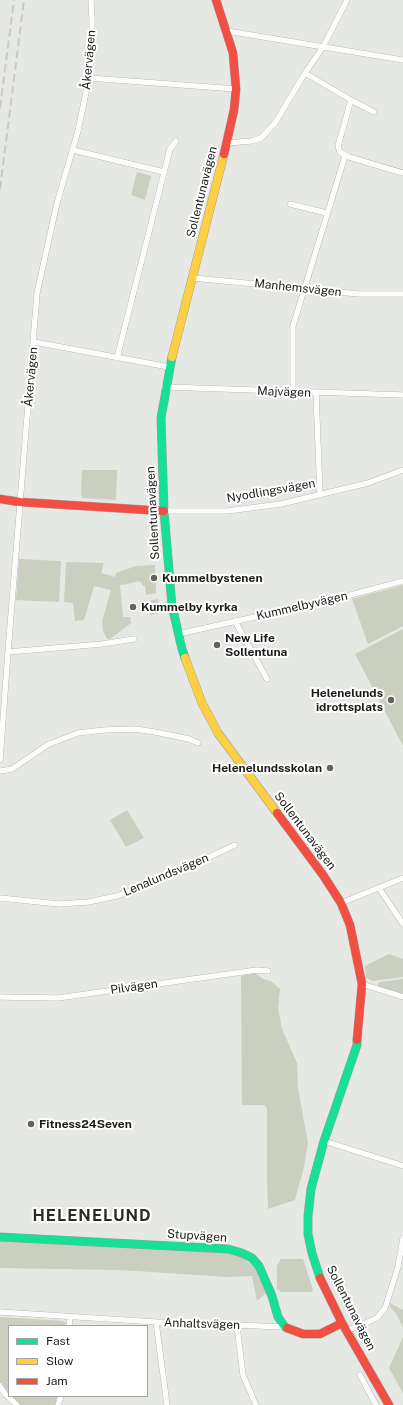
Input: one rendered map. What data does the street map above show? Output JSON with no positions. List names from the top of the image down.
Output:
{
  "streets": {
    "street": [
      "Åkervägen",
      "Sollentunavägen",
      "Manhemsvägen",
      "Majvägen",
      "Nyodlingsvägen",
      "Kummelbyvägen",
      "Lenalundsvägen",
      "Pilvägen",
      "Stupvägen",
      "Anhaltsvägen"
    ]
  },
  "crossings": [
    ["Åkervägen", "Nyodlingsvägen"],
    ["Sollentunavägen", "Manhemsvägen"],
    ["Sollentunavägen", "Majvägen"],
    ["Sollentunavägen", "Nyodlingsvägen"],
    ["Sollentunavägen", "Kummelbyvägen"],
    ["Stupvägen", "Anhaltsvägen"]
  ],
  "districts": ["HELENELUND"],
  "places": [
    "Kummelbystenen",
    "Kummelby kyrka",
    "New Life Sollentuna",
    "Helenelunds idrottsplats",
    "Helenelundsskolan",
    "Fitness24Seven"
  ],
  "legend": ["Fast", "Slow", "Jam"]
}
